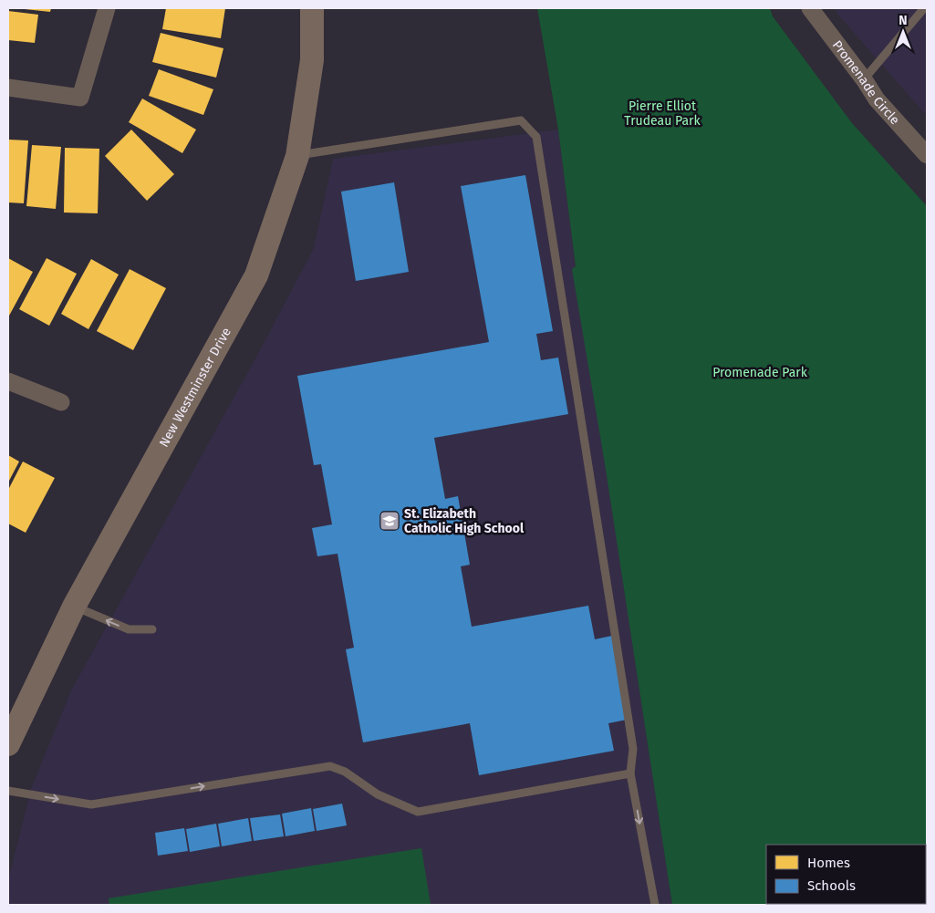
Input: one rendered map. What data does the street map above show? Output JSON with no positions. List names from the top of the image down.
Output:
{
  "streets": {
    "street": ["Promenade Circle", "New Westminster Drive"]
  },
  "parks": ["Pierre Elliot Trudeau Park", "Promenade Park"],
  "places": {
    "school or university": ["St. Elizabeth Catholic High School"]
  },
  "legend": ["Homes", "Schools"],
  "north": "top"
}
